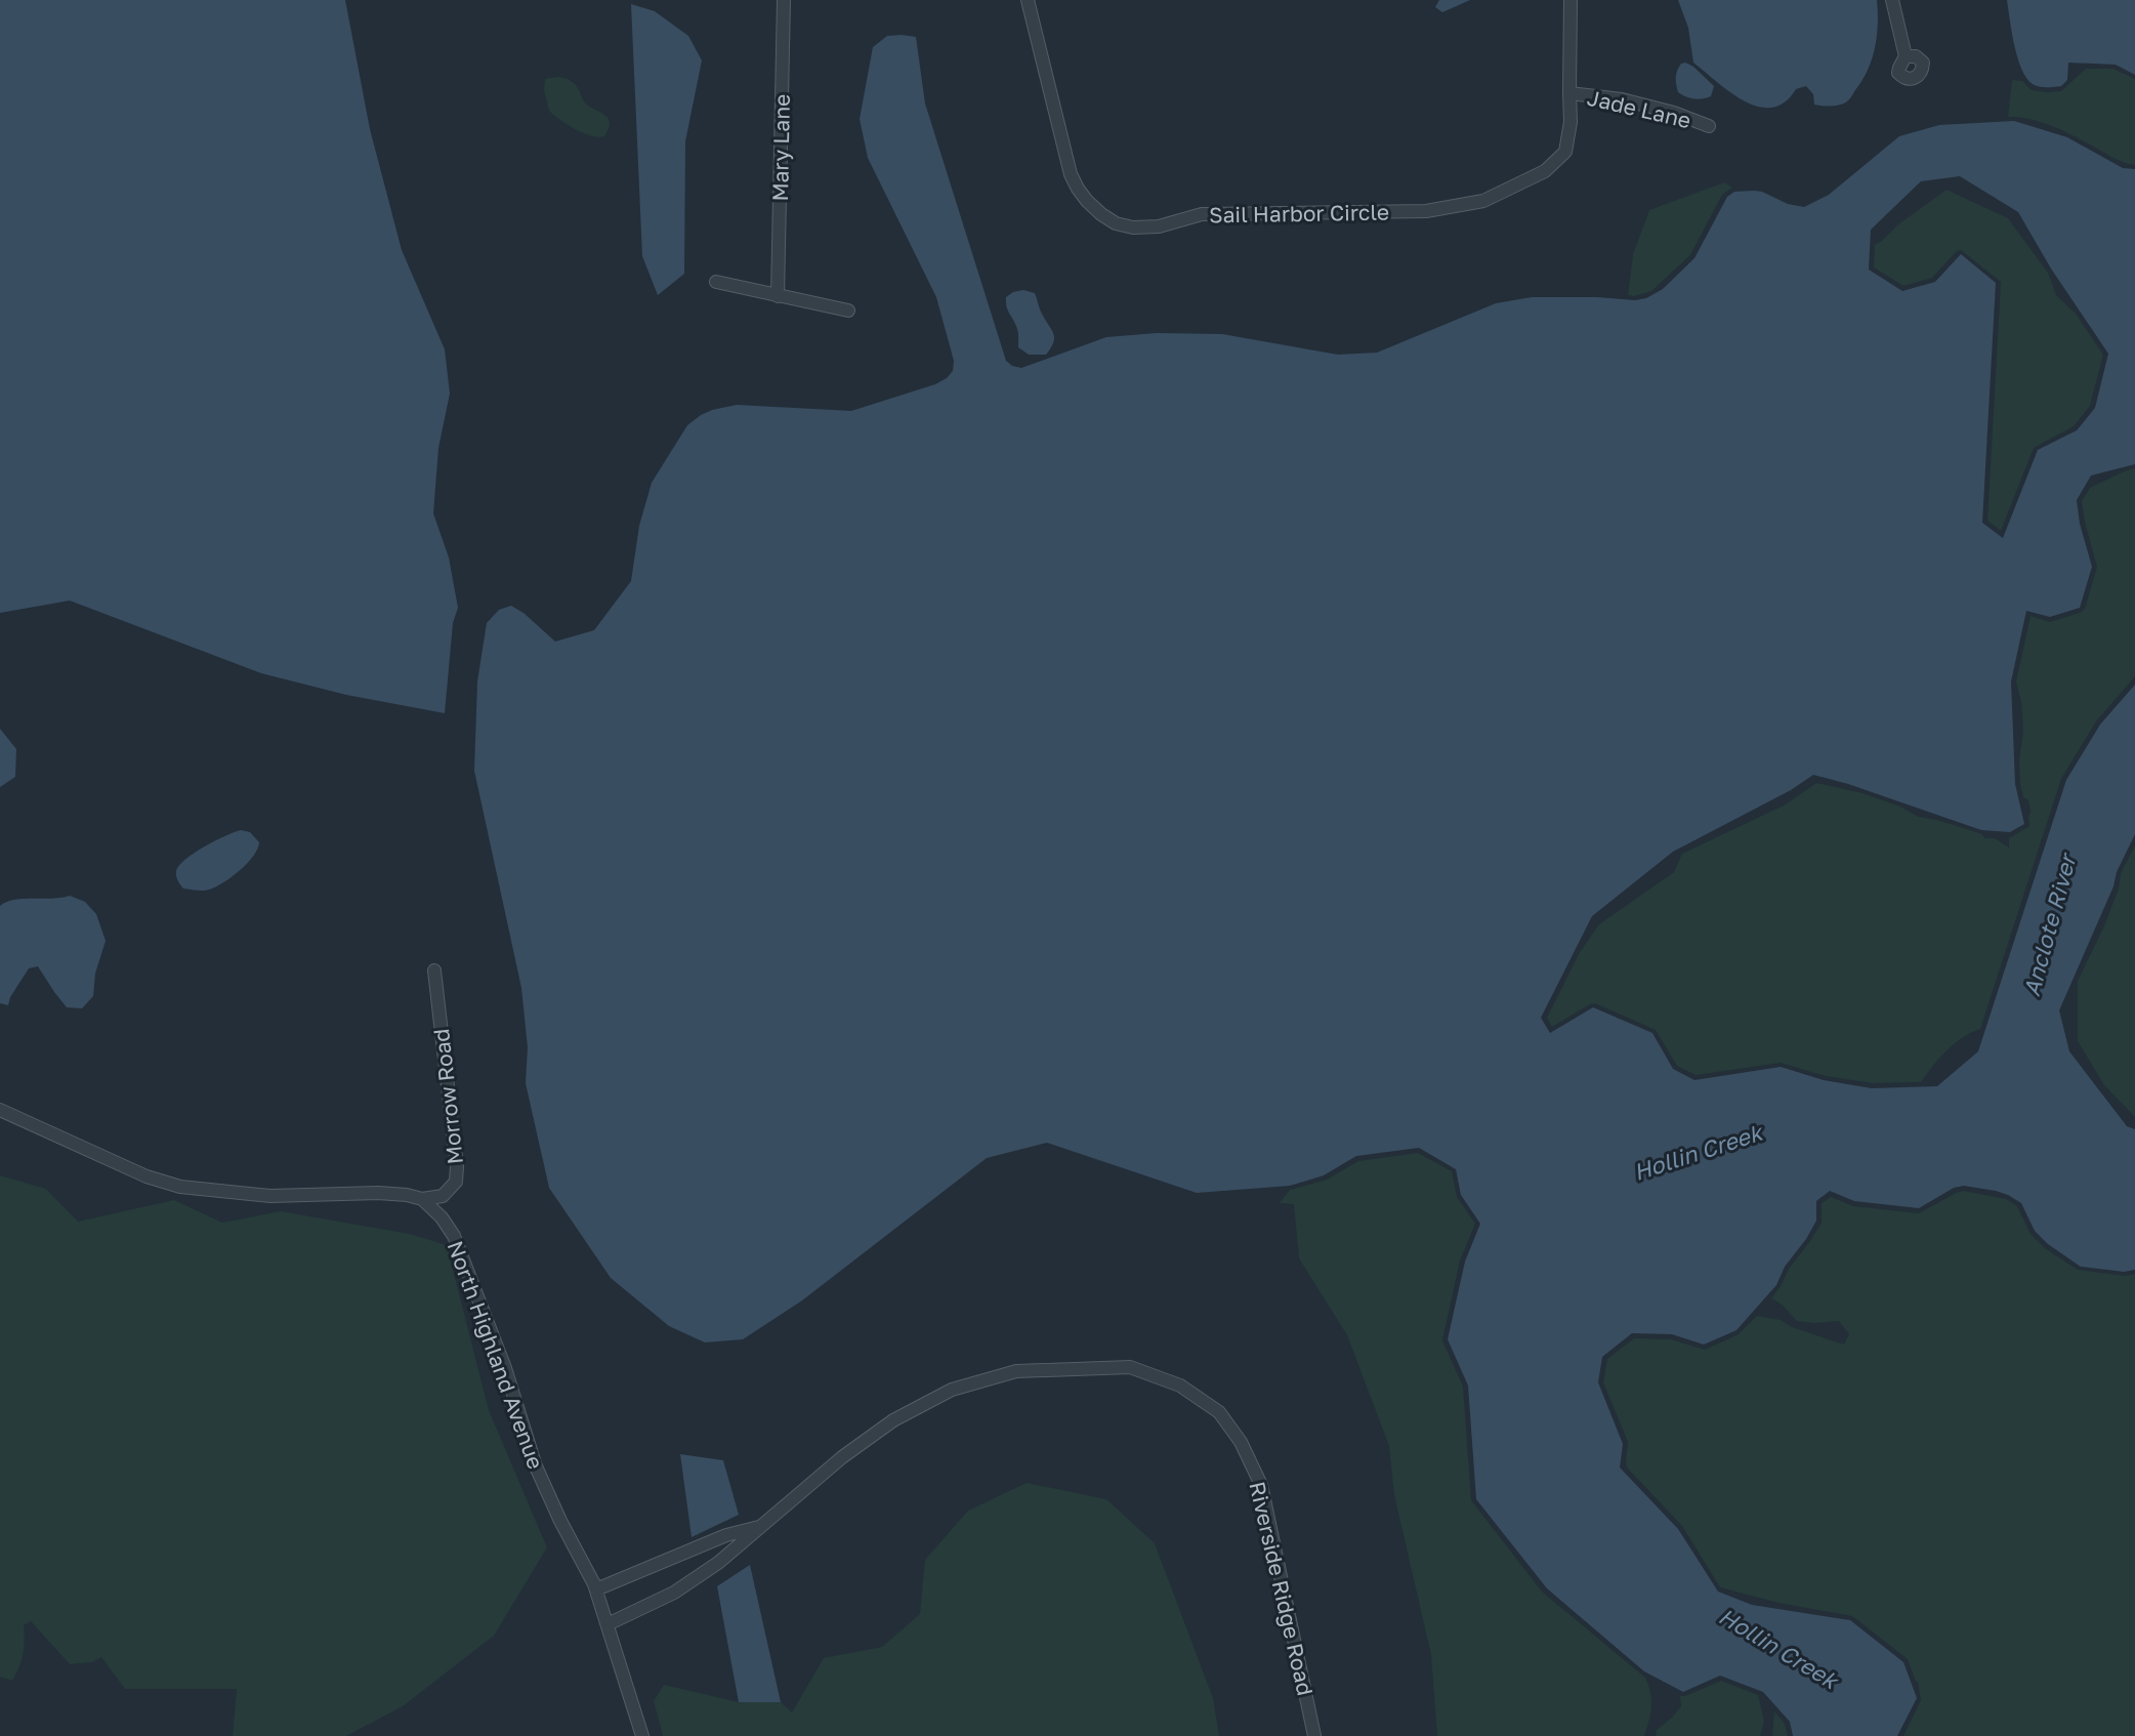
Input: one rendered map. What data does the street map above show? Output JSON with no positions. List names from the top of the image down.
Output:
{
  "streets": {
    "street": [
      "Jade Lane",
      "Mary Lane",
      "Sail Harbor Circle",
      "Morrow Road",
      "North Highland Avenue",
      "Riverside Ridge Road"
    ]
  },
  "crossings": [
    ["Jade Lane", "Sail Harbor Circle"],
    ["Morrow Road", "North Highland Avenue"],
    ["North Highland Avenue", "Riverside Ridge Road"]
  ],
  "water": ["Anclote River", "Hollin Creek"]
}
